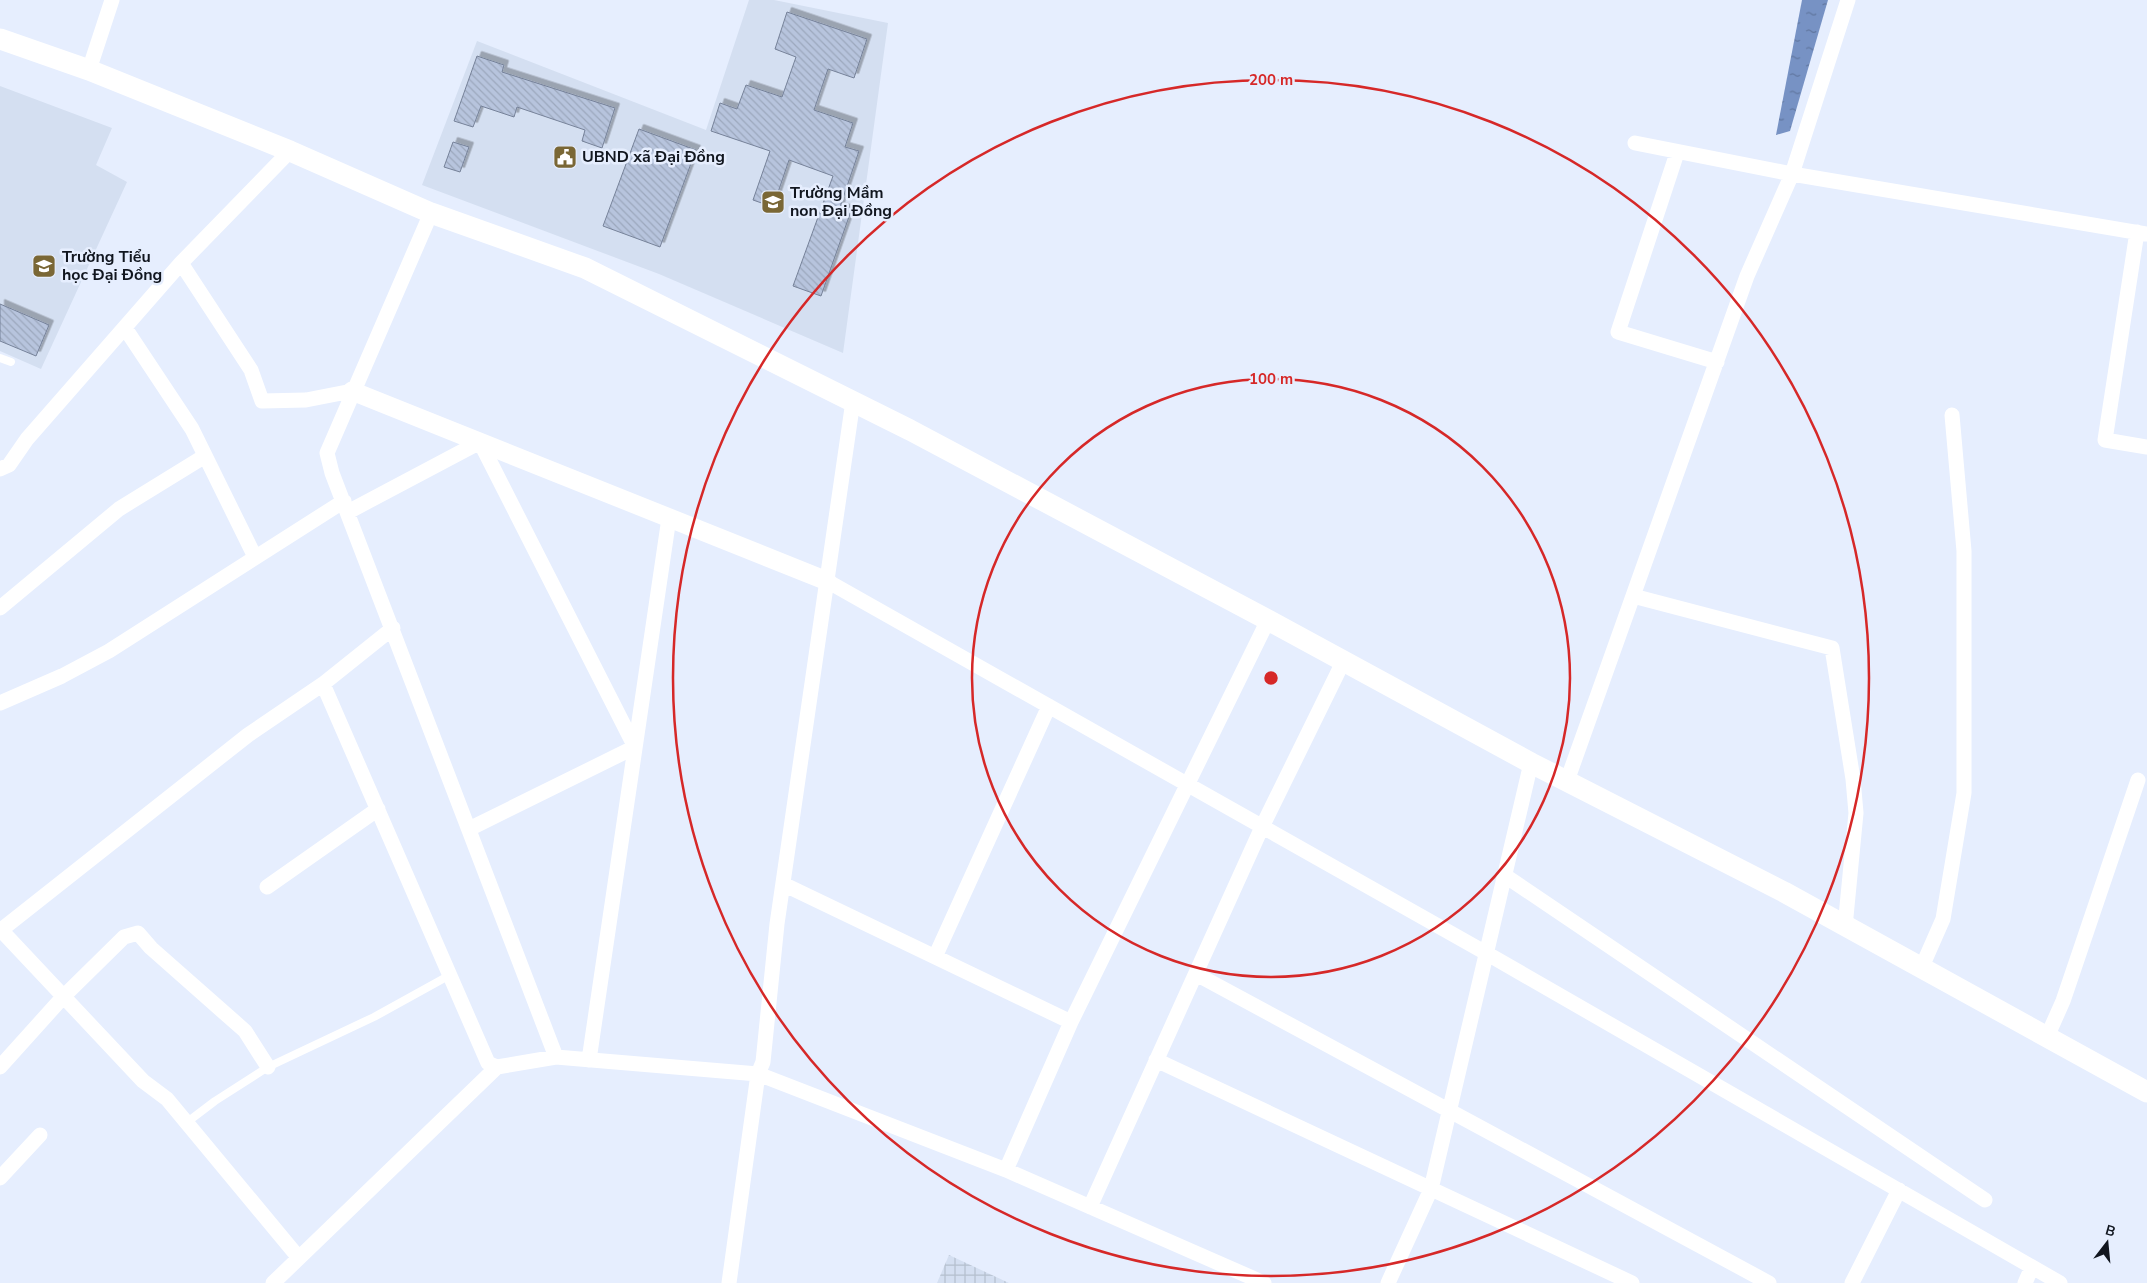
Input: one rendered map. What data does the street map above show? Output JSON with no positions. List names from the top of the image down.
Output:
{
  "places": {
    "public building": ["UBND xã Đại Đồng"],
    "school or university": ["Trường Mầm non Đại Đồng", "Trường Tiểu học Đại Đồng"]
  },
  "north": "top",
  "rings": ["200 m", "100 m"]
}
